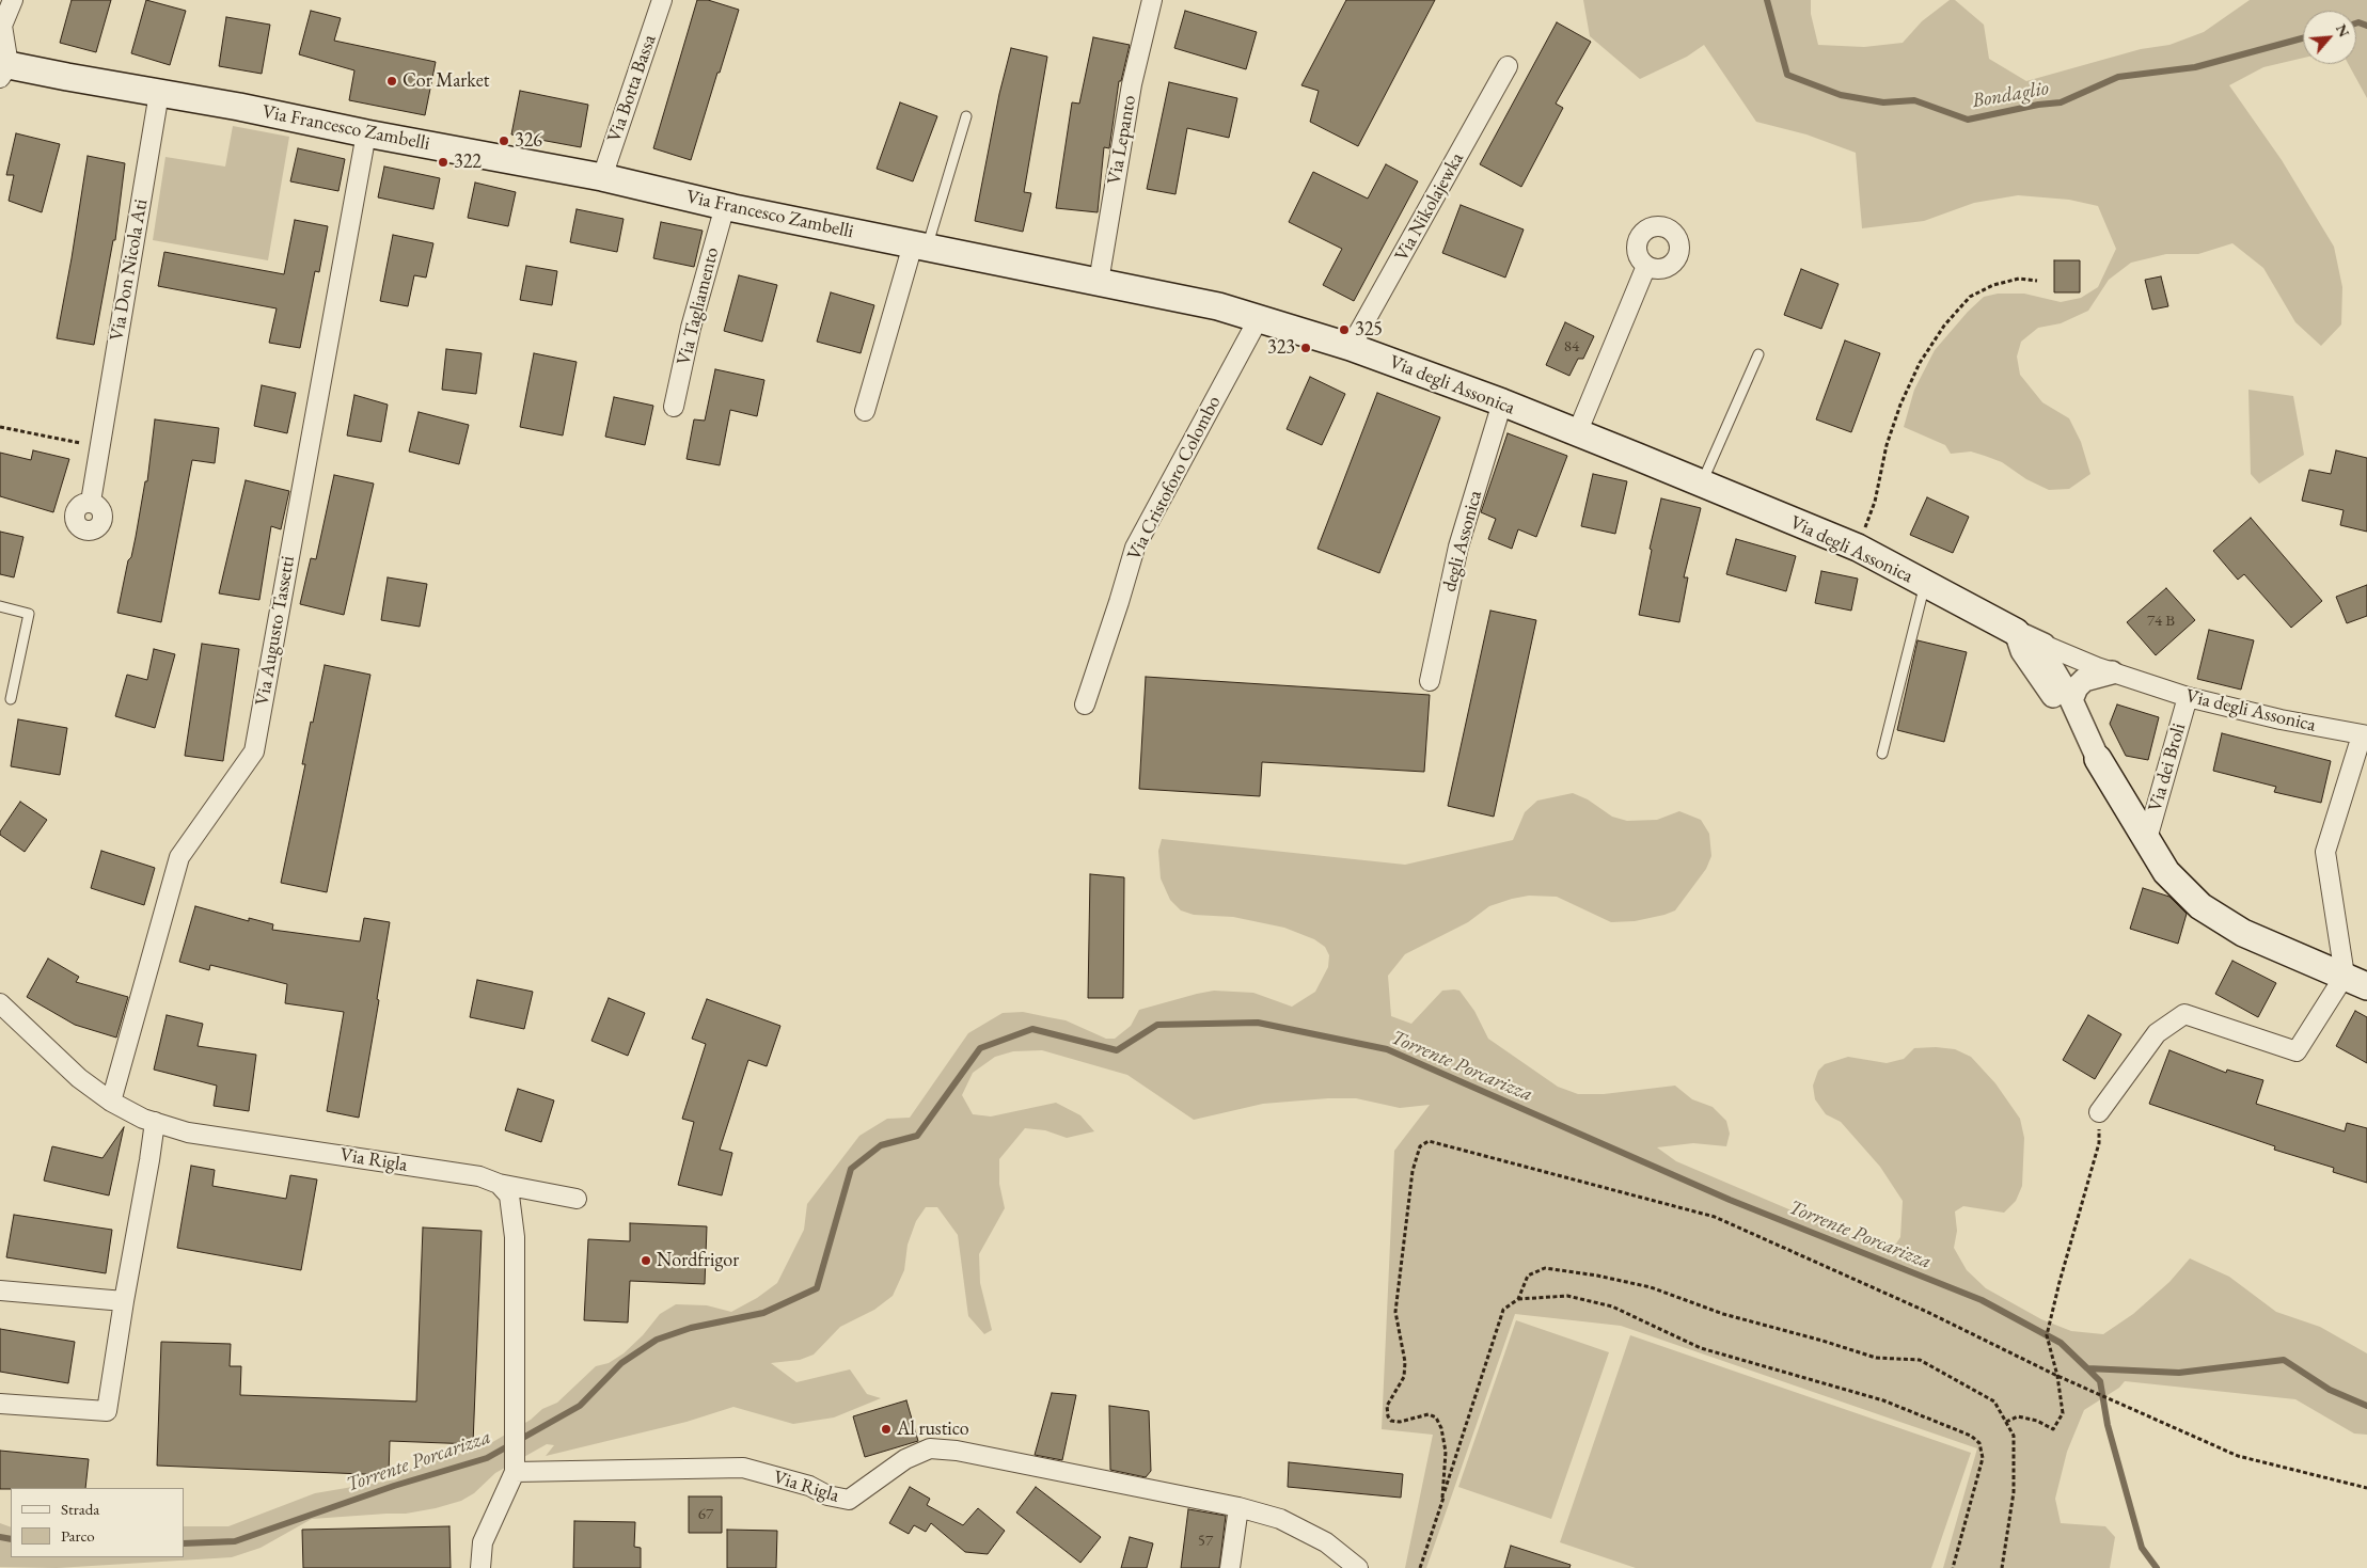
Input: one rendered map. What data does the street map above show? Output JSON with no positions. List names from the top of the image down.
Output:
{
  "streets": {
    "main road": ["Via Francesco Zambelli", "Via degli Assonica"],
    "street": [
      "Via Botta Bassa",
      "Via Lepanto",
      "Via Nikolajewka",
      "Via Don Nicola Ati",
      "Via Tagliamento",
      "Via Cristoforo Colombo",
      "degli Assonica",
      "Via Augusto Tassetti",
      "Via dei Broli",
      "Via Rigla"
    ]
  },
  "crossings": [
    ["Via Botta Bassa", "Via Francesco Zambelli"],
    ["Via Francesco Zambelli", "Via Lepanto"],
    ["Via Francesco Zambelli", "Via Nikolajewka"],
    ["Via Francesco Zambelli", "Via Don Nicola Ati"],
    ["Via Francesco Zambelli", "Via Tagliamento"],
    ["Via Francesco Zambelli", "Via degli Assonica"],
    ["Via Francesco Zambelli", "Via Cristoforo Colombo"],
    ["Via Francesco Zambelli", "Via Augusto Tassetti"],
    ["Via Nikolajewka", "Via degli Assonica"],
    ["Via degli Assonica", "degli Assonica"],
    ["Via degli Assonica", "Via dei Broli"],
    ["Via Augusto Tassetti", "Via Rigla"]
  ],
  "water": ["Bondaglio", "Torrente Porcarizza"],
  "places": [
    "Cor Market",
    "326",
    "322",
    "325",
    "323",
    "Nordfrigor",
    "Al rustico"
  ],
  "house_numbers": [
    "84",
    "74 B",
    "67",
    "57"
  ],
  "legend": ["Strada", "Parco"],
  "north": "top right"
}
